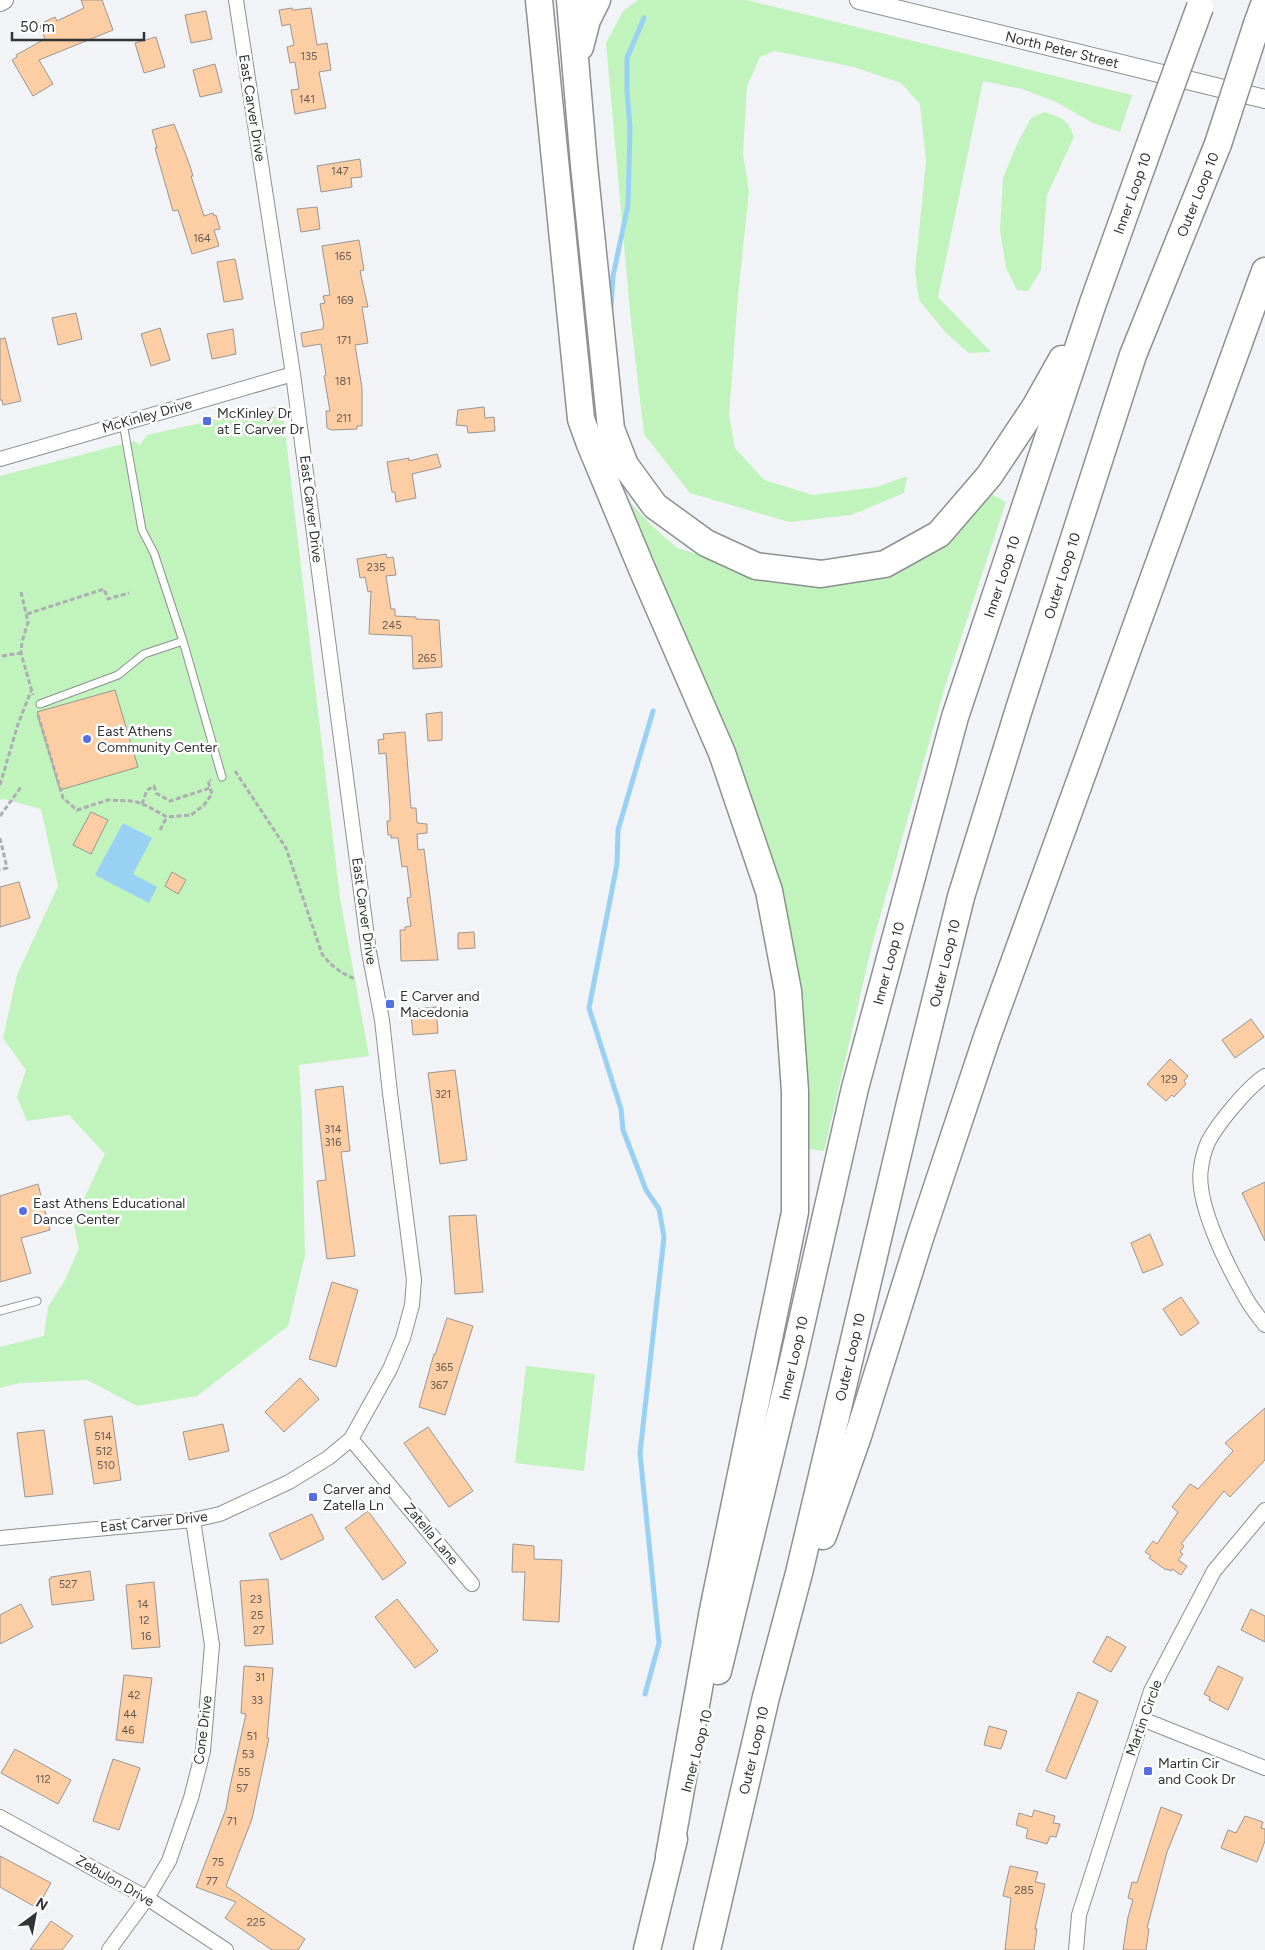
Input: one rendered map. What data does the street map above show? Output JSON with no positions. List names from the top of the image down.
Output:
{
  "streets": {
    "highway": ["Inner Loop 10", "Outer Loop 10"],
    "street": [
      "North Peter Street",
      "East Carver Drive",
      "McKinley Drive",
      "Zatella Lane",
      "Martin Circle",
      "Cone Drive",
      "Zebulon Drive"
    ]
  },
  "crossings": [
    ["East Carver Drive", "McKinley Drive"],
    ["East Carver Drive", "Zatella Lane"],
    ["East Carver Drive", "Cone Drive"],
    ["Cone Drive", "Zebulon Drive"]
  ],
  "places": {
    "transit": [
      "McKinley Dr at E Carver Dr",
      "E Carver and Macedonia",
      "Carver and Zatella Ln",
      "Martin Cir and Cook Dr"
    ],
    "other": ["East Athens Community Center", "East Athens Educational Dance Center"]
  },
  "house_numbers": [
    "135",
    "141",
    "147",
    "164",
    "165",
    "169",
    "171",
    "181",
    "211",
    "235",
    "245",
    "265",
    "129",
    "321",
    "314",
    "316",
    "365",
    "367",
    "514",
    "512",
    "510",
    "527",
    "23",
    "14",
    "25",
    "12",
    "27",
    "16",
    "31",
    "42",
    "33",
    "44",
    "46",
    "51",
    "53",
    "55",
    "112",
    "57",
    "71",
    "75",
    "77",
    "285",
    "225"
  ],
  "scale_bar": "50 m",
  "north": "top right"
}
